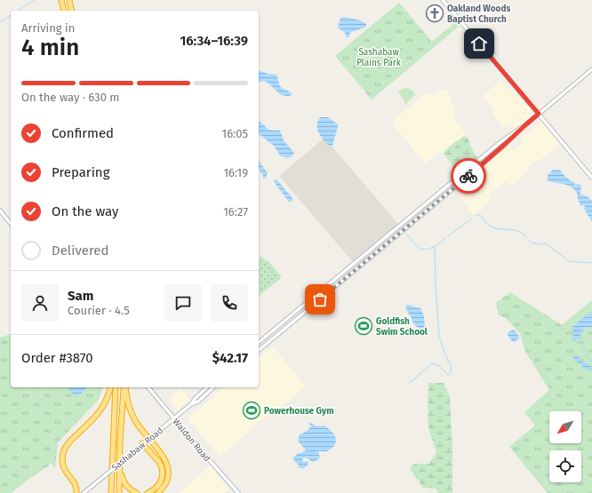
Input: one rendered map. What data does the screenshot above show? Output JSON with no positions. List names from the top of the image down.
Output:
{
  "streets": {
    "main road": ["Waldon Road", "Sashabaw Road"]
  },
  "crossings": [
    ["Waldon Road", "Sashabaw Road"]
  ],
  "parks": ["Sashabaw Plains Park"],
  "places": {
    "church": ["Oakland Woods Baptist Church"],
    "sports": ["Goldfish Swim School", "Powerhouse Gym"]
  },
  "north": "bottom left",
  "page": {
    "heading": ["4 min", "Arriving in", "16:34–16:39"],
    "panel": [
      "Sam",
      "Courier · 4.5",
      "Order #3870",
      "$42.17"
    ],
    "bar": "On the way · 630 m",
    "list": [
      ["Confirmed", "16:05"],
      ["Preparing", "16:19"],
      ["On the way", "16:27"],
      "Delivered"
    ]
  }
}
